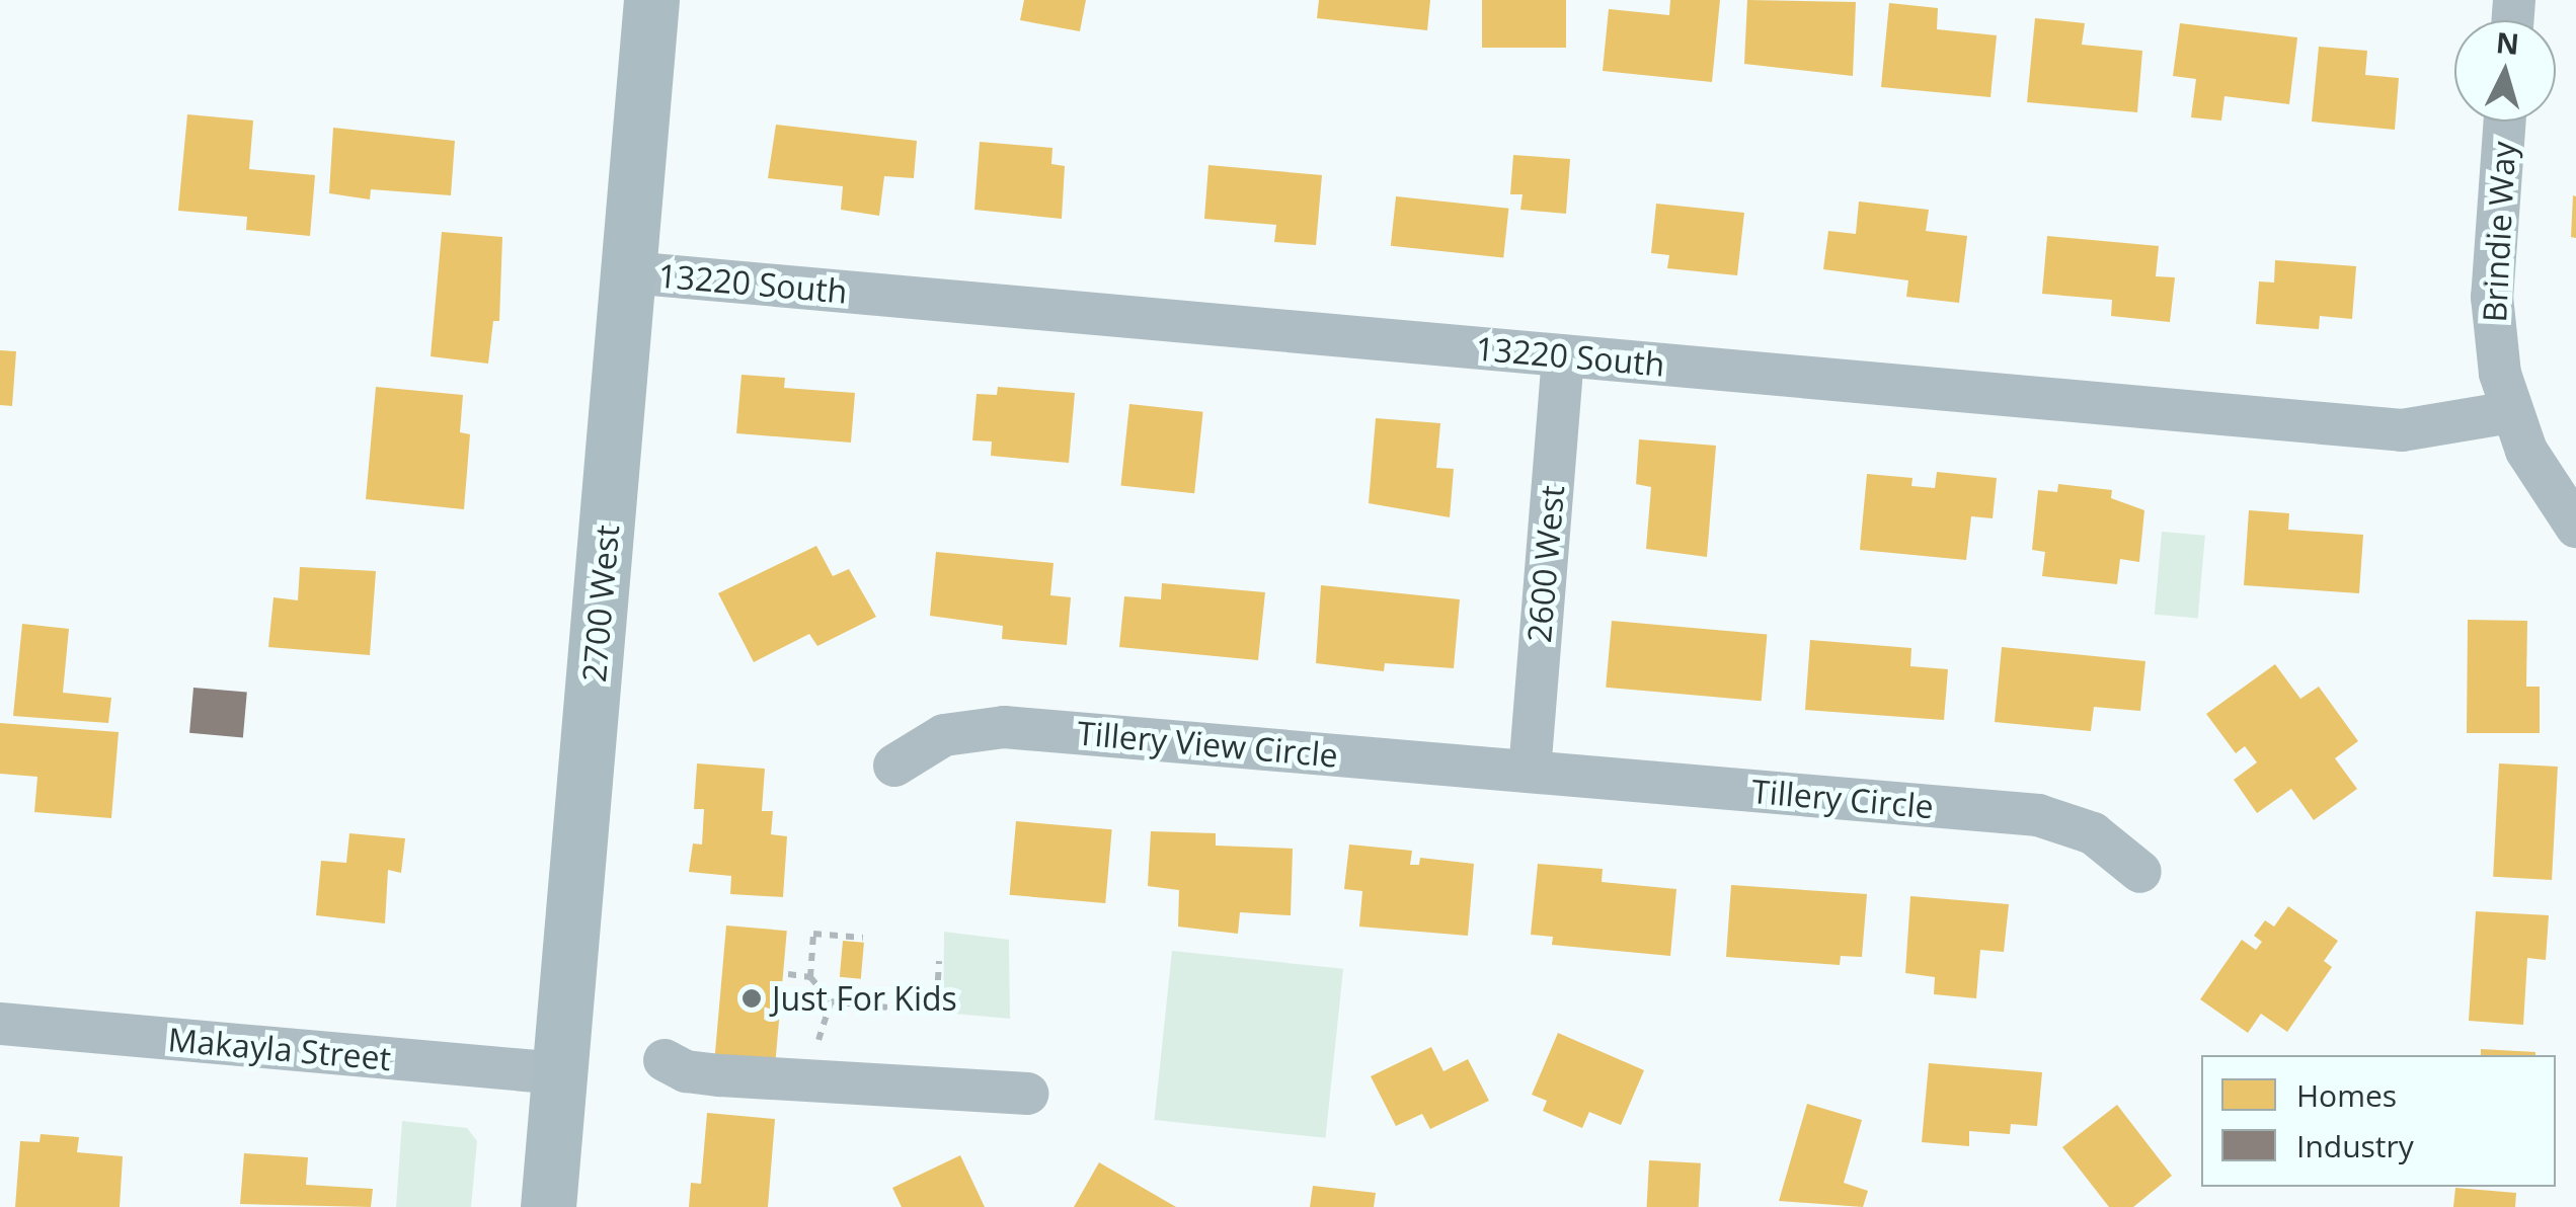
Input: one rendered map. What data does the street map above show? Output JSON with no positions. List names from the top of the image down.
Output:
{
  "streets": {
    "main road": ["2700 West"],
    "street": [
      "Brindie Way",
      "13220 South",
      "2600 West",
      "Tillery View Circle",
      "Tillery Circle",
      "Makayla Street"
    ]
  },
  "crossings": [
    ["Brindie Way", "13220 South"],
    ["13220 South", "2600 West"],
    ["13220 South", "2700 West"],
    ["2600 West", "Tillery View Circle"],
    ["2600 West", "Tillery Circle"],
    ["2700 West", "Makayla Street"],
    ["Tillery View Circle", "Tillery Circle"]
  ],
  "places": ["Just For Kids"],
  "legend": ["Homes", "Industry"],
  "north": "top"
}
